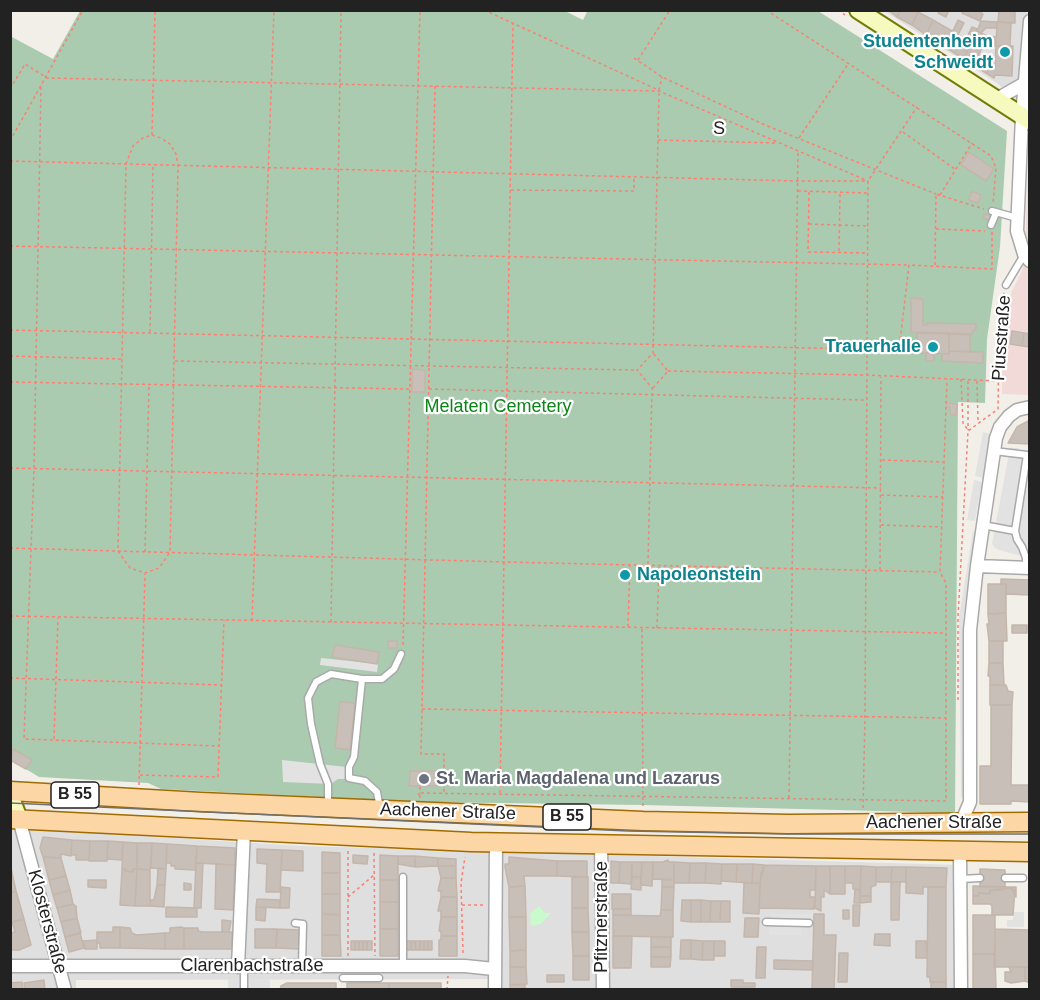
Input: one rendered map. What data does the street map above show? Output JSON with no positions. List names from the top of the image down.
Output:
{
  "streets": {
    "main road": ["B 55", "Aachener Straße"],
    "street": [
      "Piusstraße",
      "Pfitznerstraße",
      "Klosterstraße",
      "Clarenbachstraße"
    ],
    "path": ["S"]
  },
  "crossings": [
    ["Aachener Straße", "Pfitznerstraße"],
    ["Aachener Straße", "Klosterstraße"],
    ["Klosterstraße", "Clarenbachstraße"]
  ],
  "parks": ["Melaten Cemetery"],
  "places": [
    "Studentenheim Schweidt",
    "Trauerhalle",
    "Napoleonstein",
    "St. Maria Magdalena und Lazarus"
  ]
}
